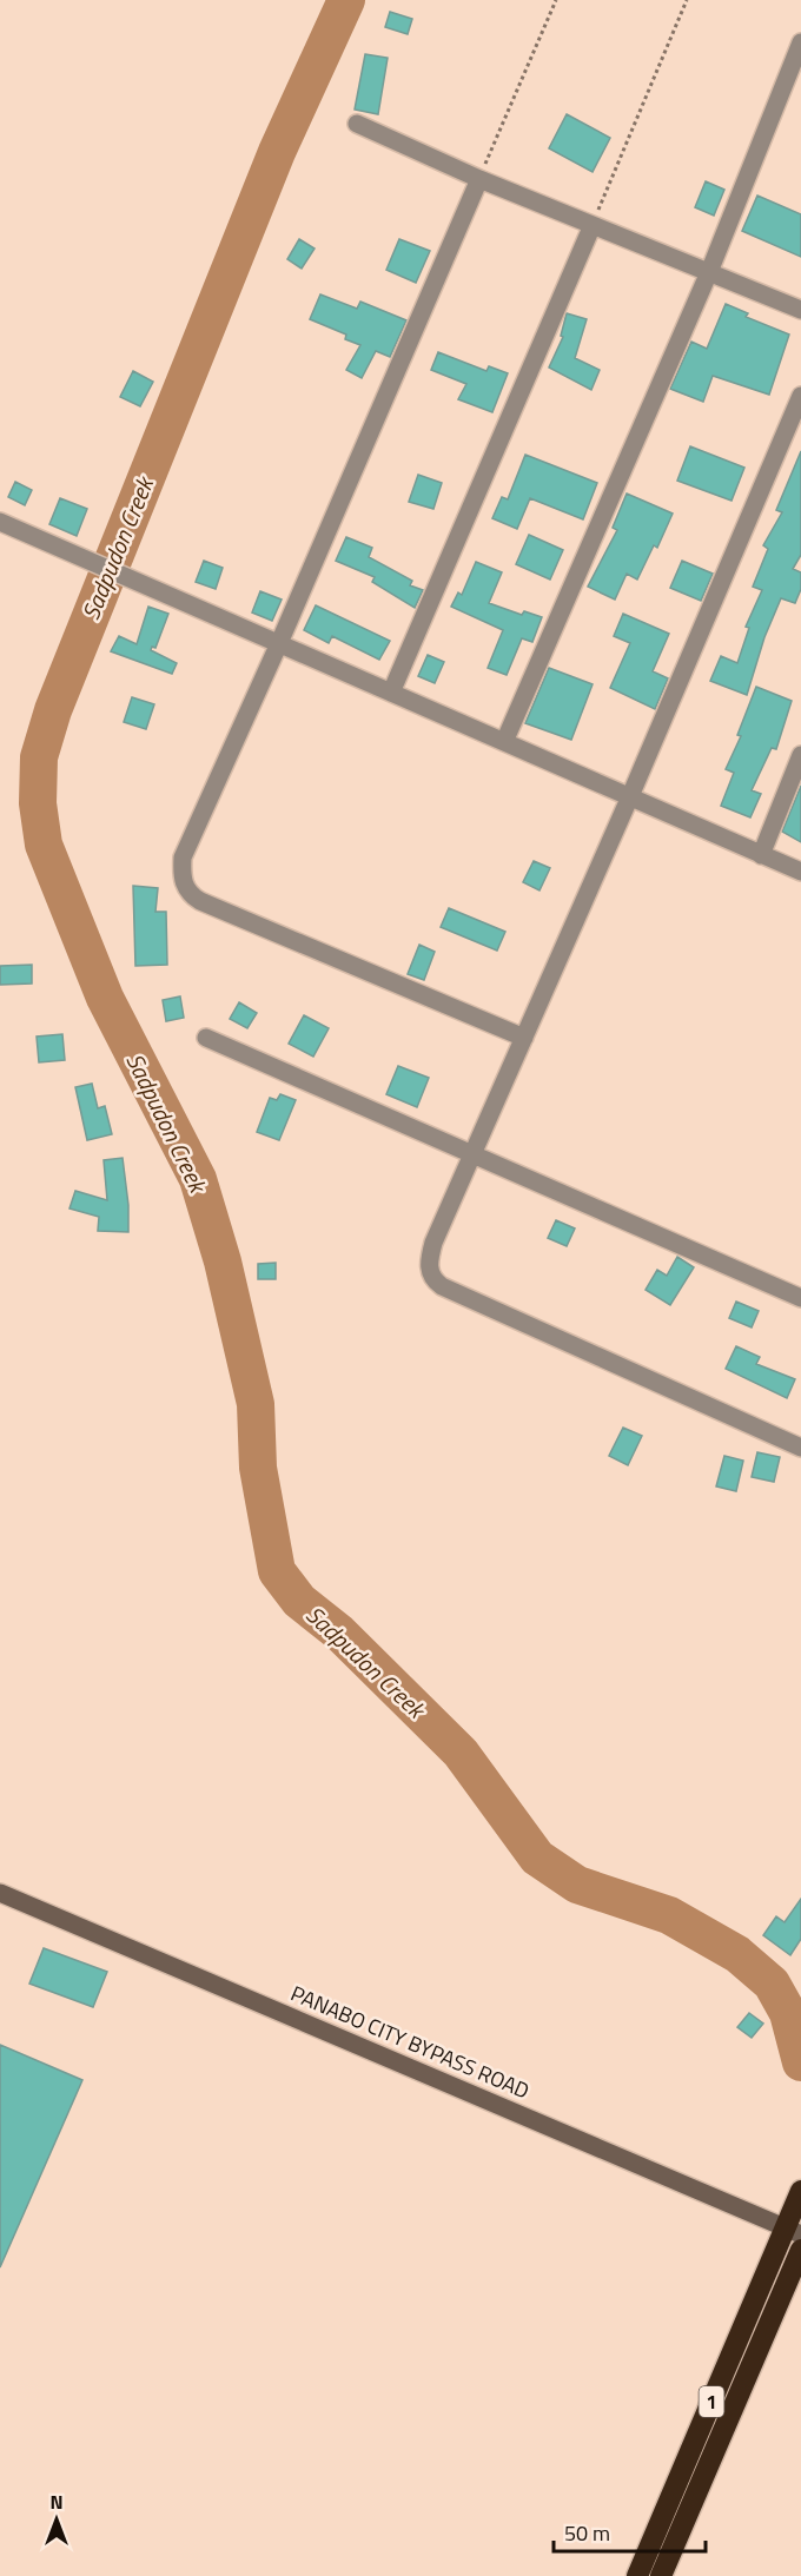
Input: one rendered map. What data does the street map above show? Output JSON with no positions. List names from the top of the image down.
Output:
{
  "streets": {
    "highway": ["1"],
    "main road": ["PANABO CITY BYPASS ROAD"]
  },
  "crossings": [
    ["PANABO CITY BYPASS ROAD", "1"]
  ],
  "water": ["Sadpudon Creek"],
  "scale_bar": "50 m",
  "north": "top"
}
